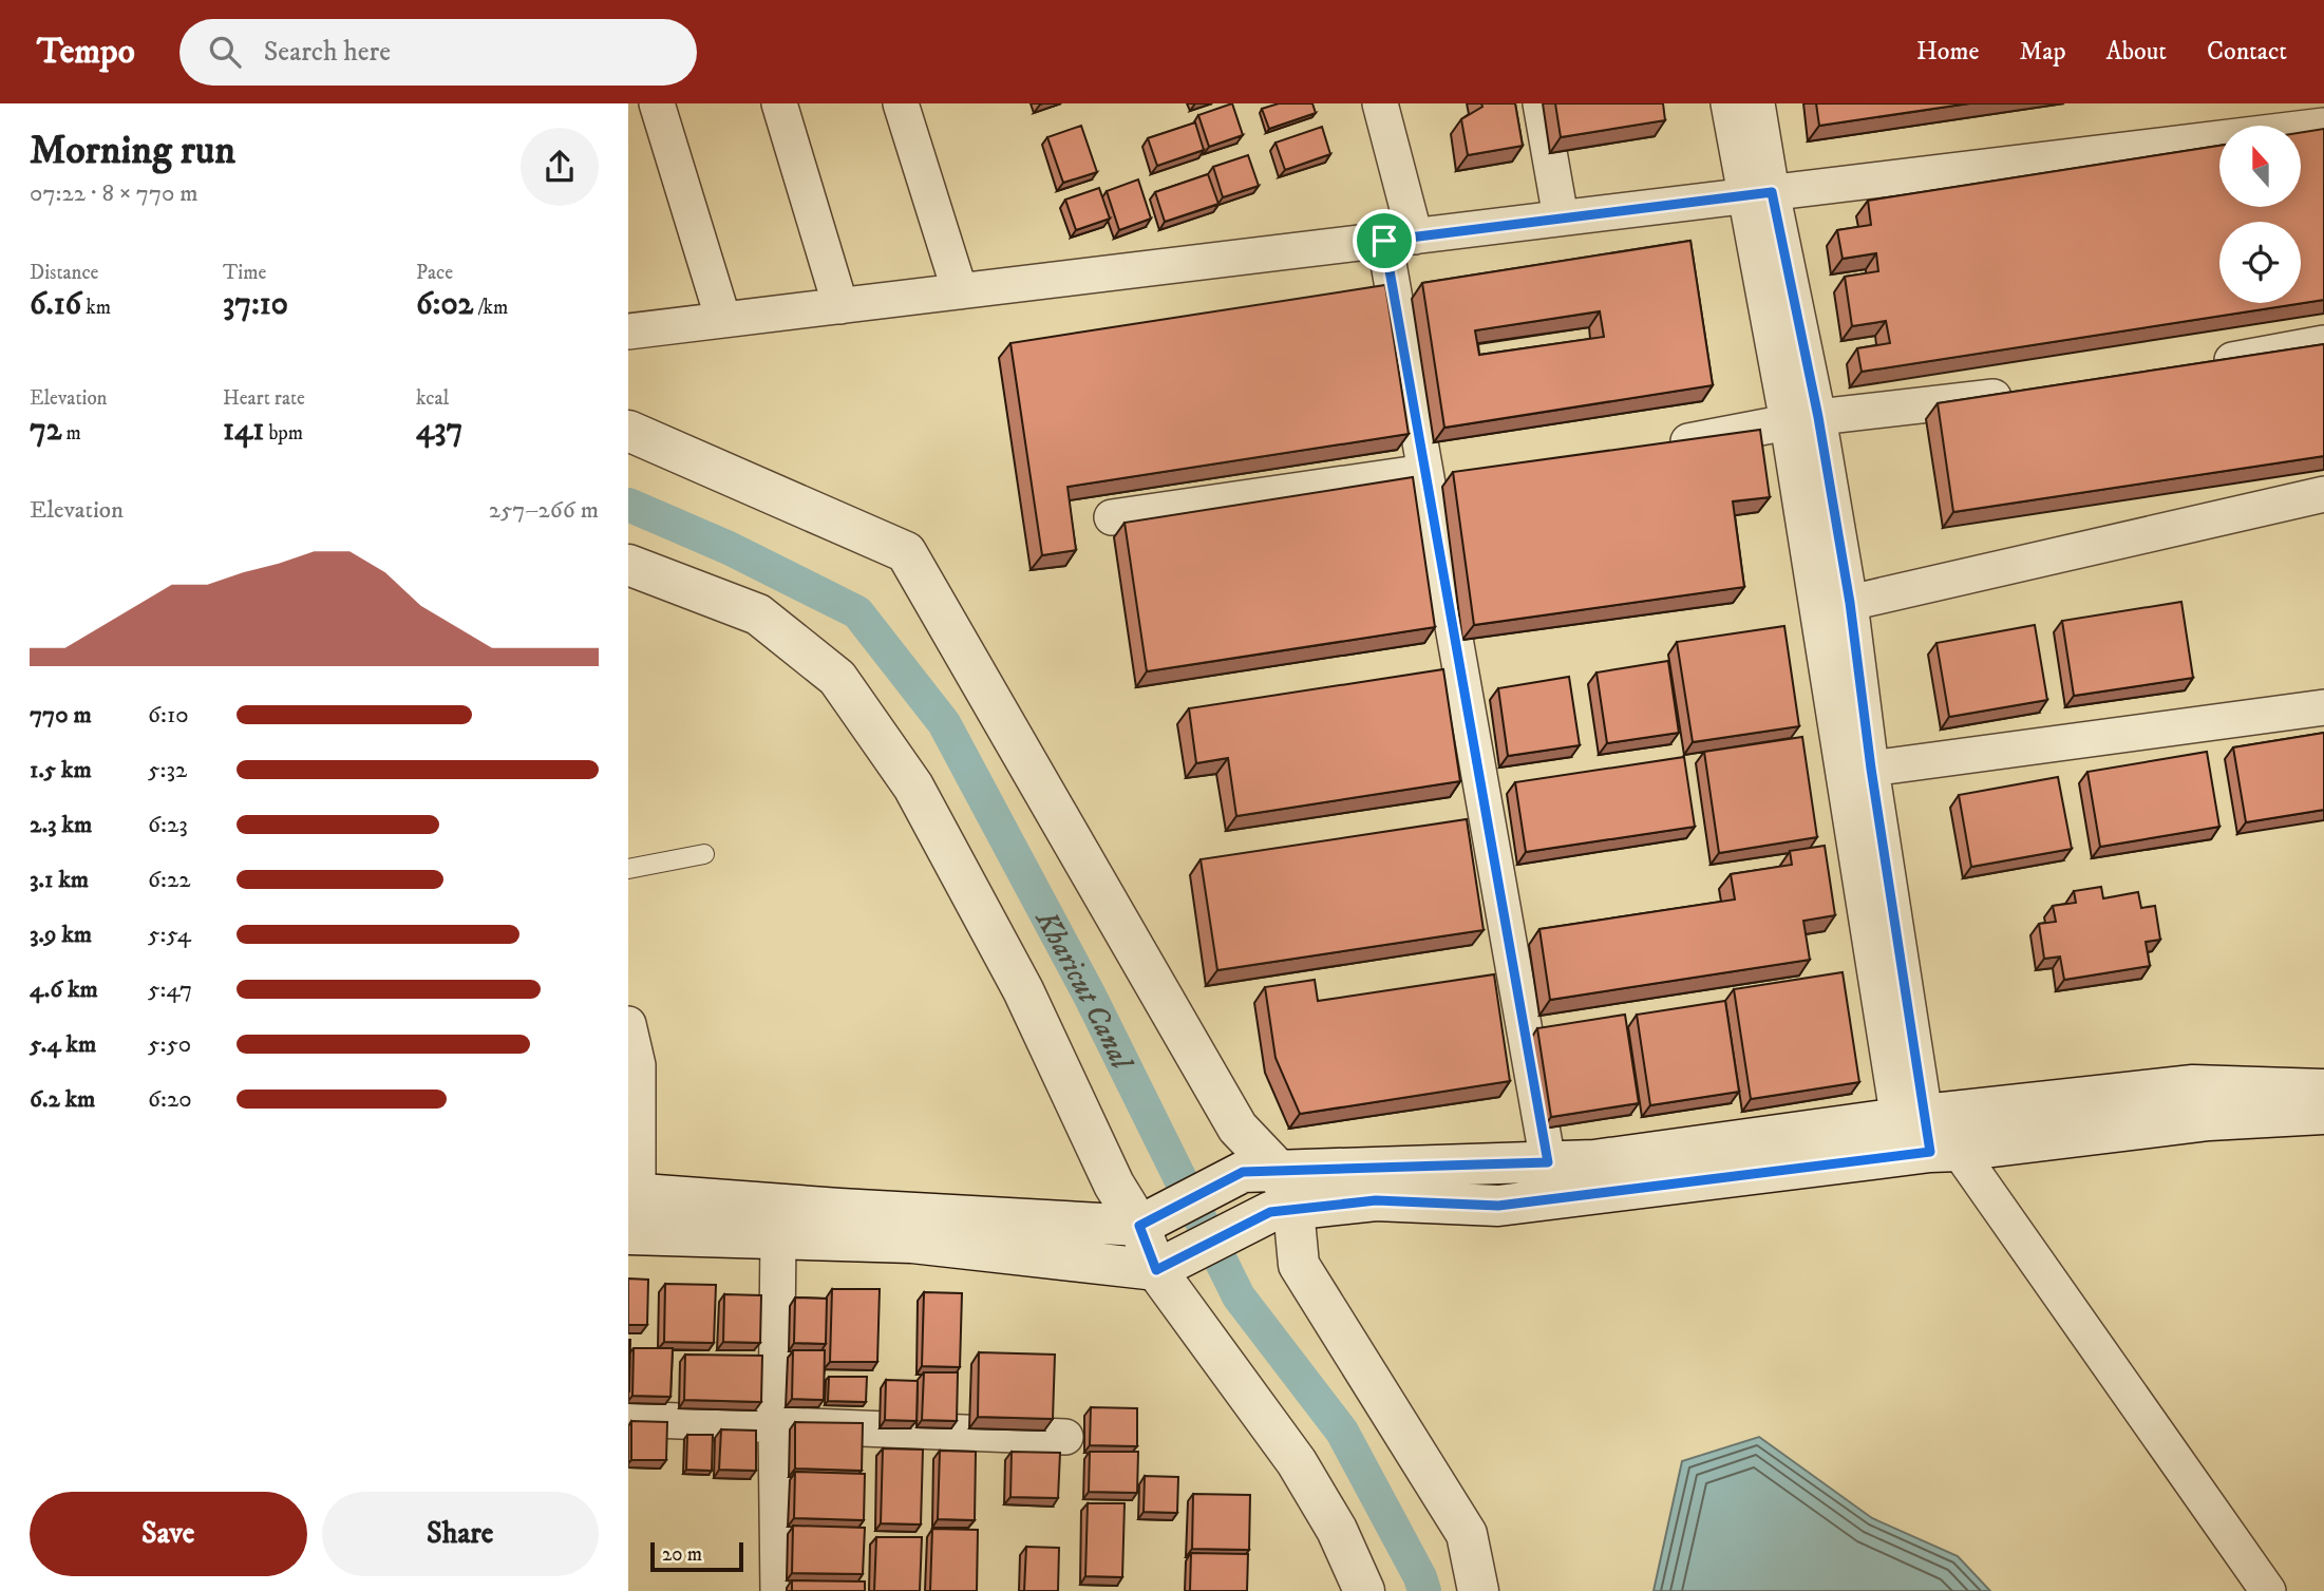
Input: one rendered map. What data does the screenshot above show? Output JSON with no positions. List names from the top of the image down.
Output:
{
  "water": ["Kharicut Canal"],
  "scale_bar": "20 m",
  "north": "top",
  "page": {
    "header": "Tempo",
    "search": "Search here",
    "nav": [
      "Home",
      "Map",
      "About",
      "Contact"
    ],
    "heading": ["Morning run", "07:22 · 8 × 770 m"],
    "stats": [
      ["Distance", "6.16 km"],
      ["Time", "37:10"],
      ["Pace", "6:02 /km"],
      ["Elevation", "72 m"],
      ["Heart rate", "141 bpm"],
      ["kcal", "437"]
    ],
    "chart": ["Elevation", "257–266 m"],
    "list": [
      {
        "name": "770 m",
        "note": "6:10"
      },
      {
        "name": "1.5 km",
        "note": "5:32"
      },
      {
        "name": "2.3 km",
        "note": "6:23"
      },
      {
        "name": "3.1 km",
        "note": "6:22"
      },
      {
        "name": "3.9 km",
        "note": "5:54"
      },
      {
        "name": "4.6 km",
        "note": "5:47"
      },
      {
        "name": "5.4 km",
        "note": "5:50"
      },
      {
        "name": "6.2 km",
        "note": "6:20"
      }
    ],
    "buttons": ["Save", "Share"],
    "scale": "20 m"
  }
}
